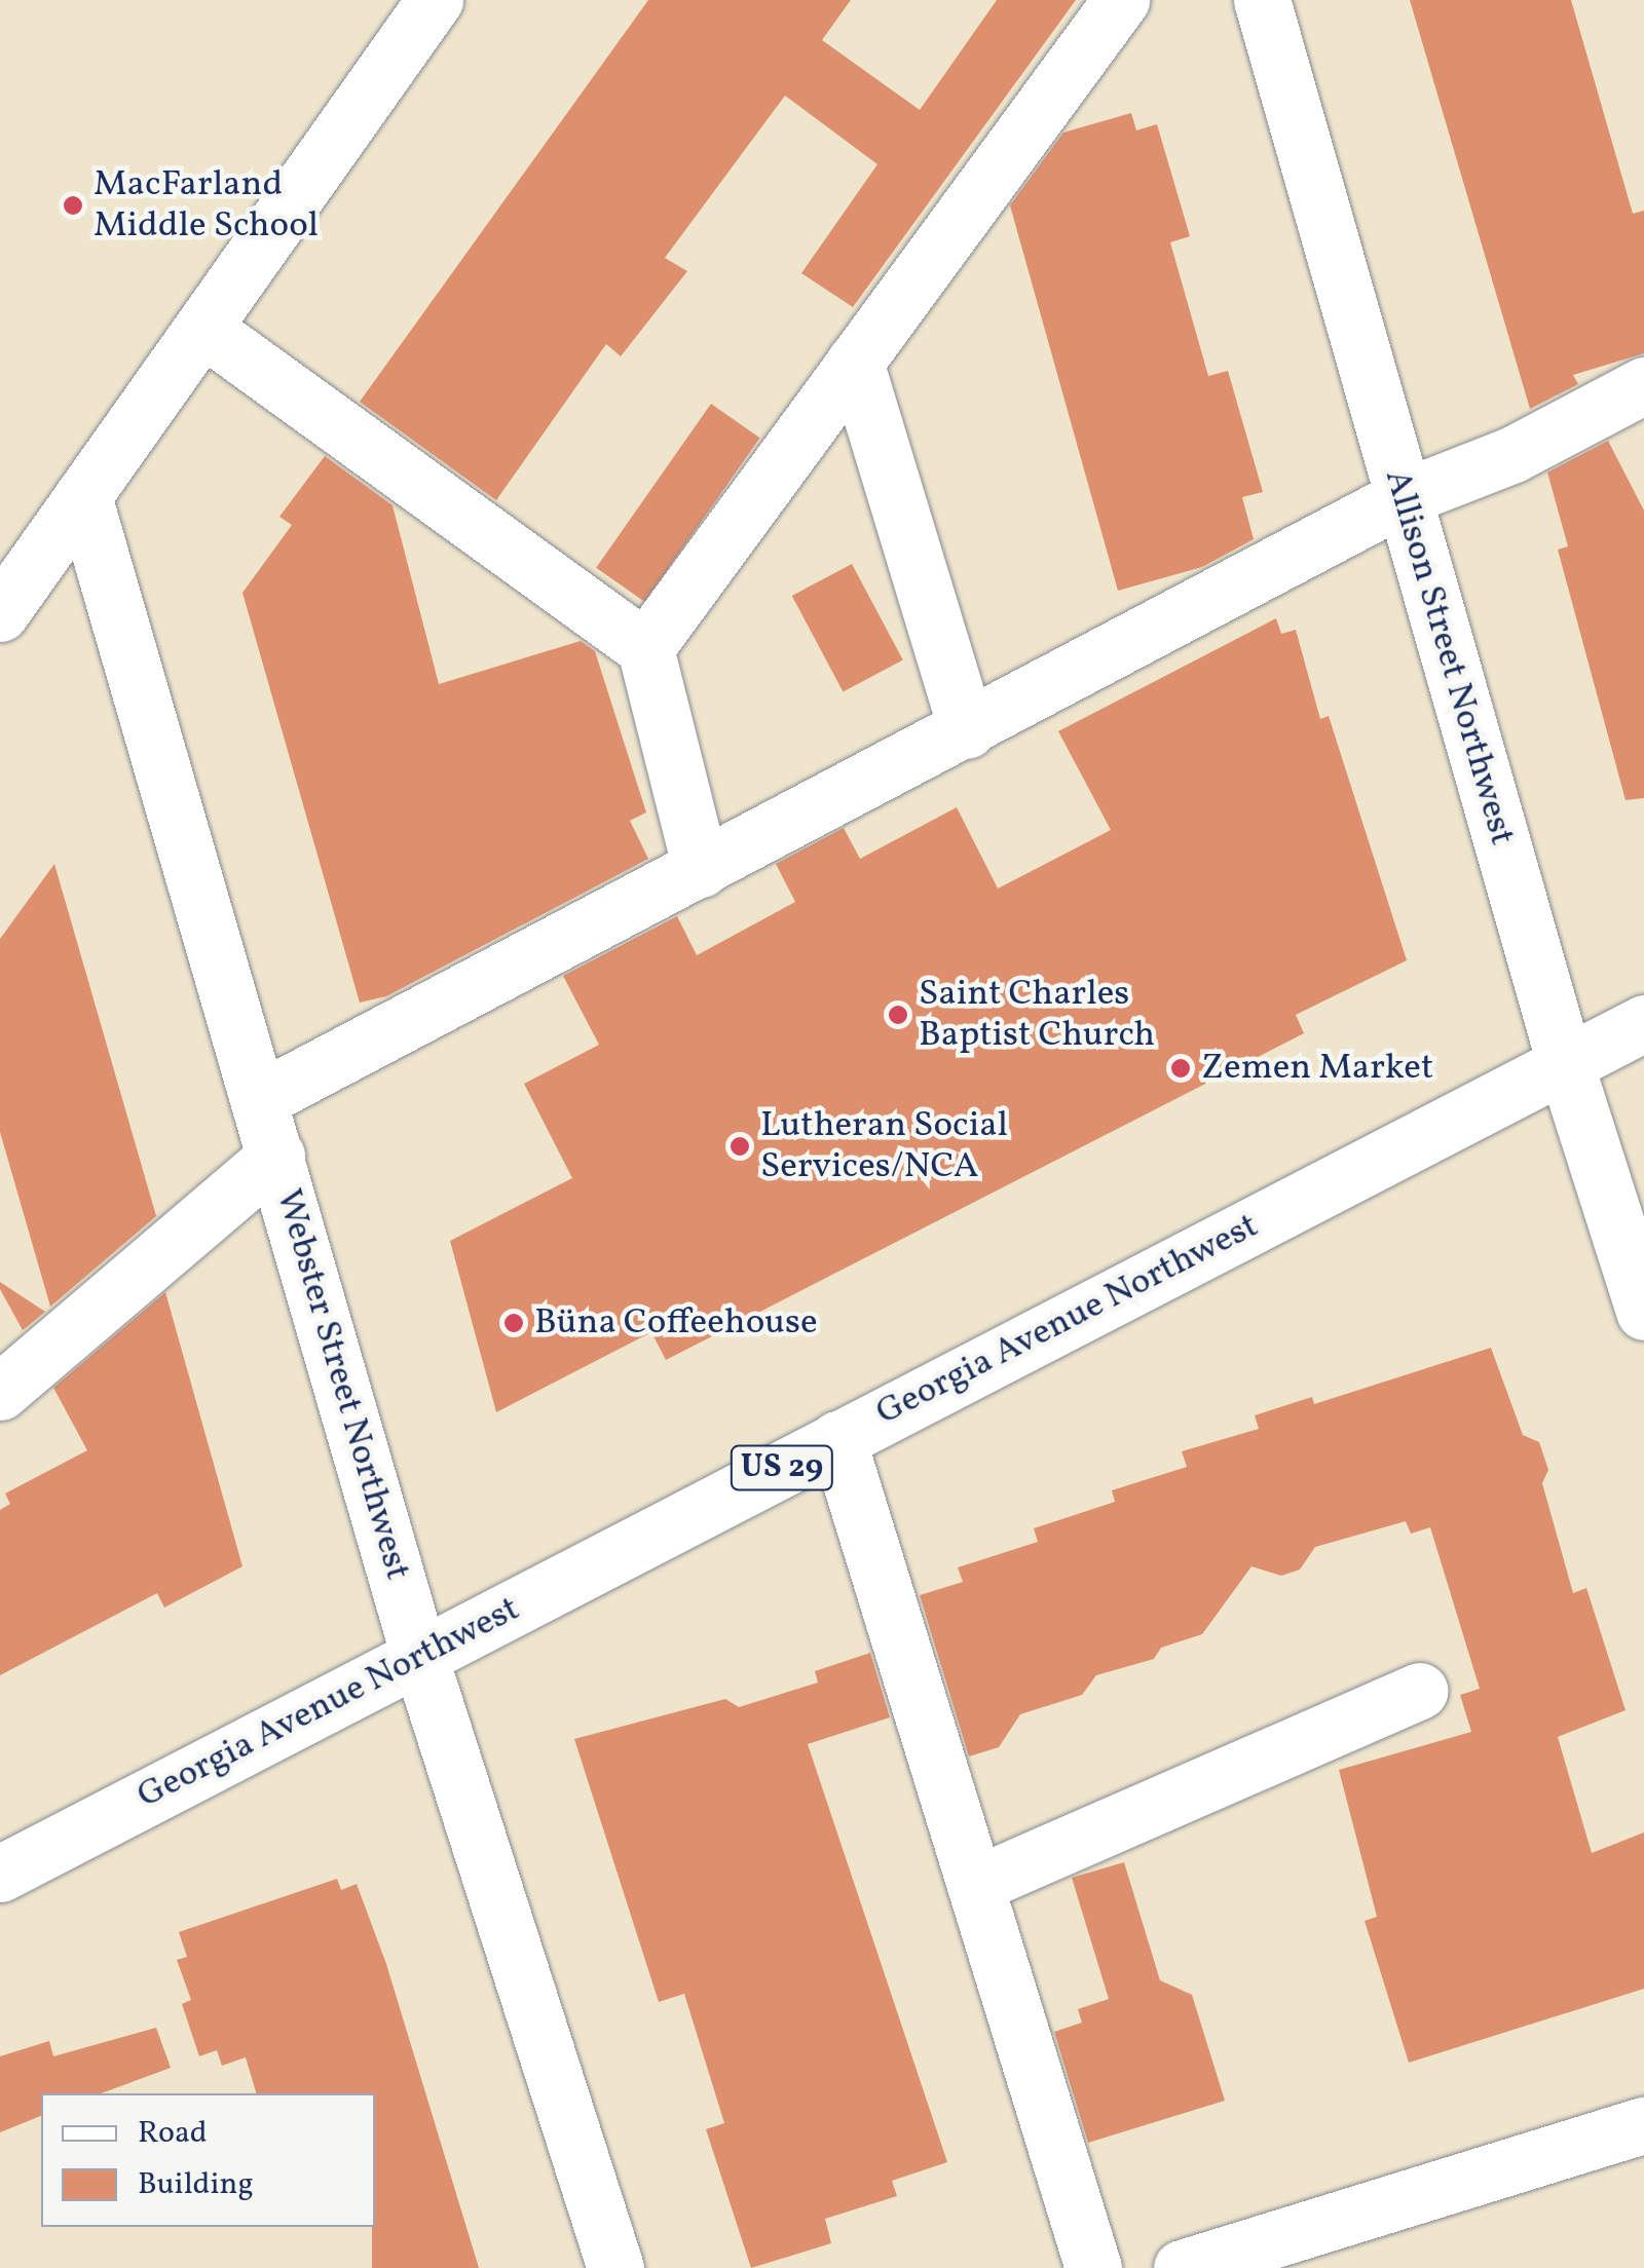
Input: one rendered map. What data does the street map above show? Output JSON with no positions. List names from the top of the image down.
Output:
{
  "streets": {
    "main road": [
      "Allison Street Northwest",
      "Georgia Avenue Northwest",
      "Webster Street Northwest",
      "US 29"
    ]
  },
  "crossings": [
    ["Allison Street Northwest", "Georgia Avenue Northwest"],
    ["Georgia Avenue Northwest", "Webster Street Northwest"]
  ],
  "places": [
    "MacFarland Middle School",
    "Saint Charles Baptist Church",
    "Zemen Market",
    "Lutheran Social Services/NCA",
    "Büna Coffeehouse"
  ],
  "legend": ["Road", "Building"]
}
